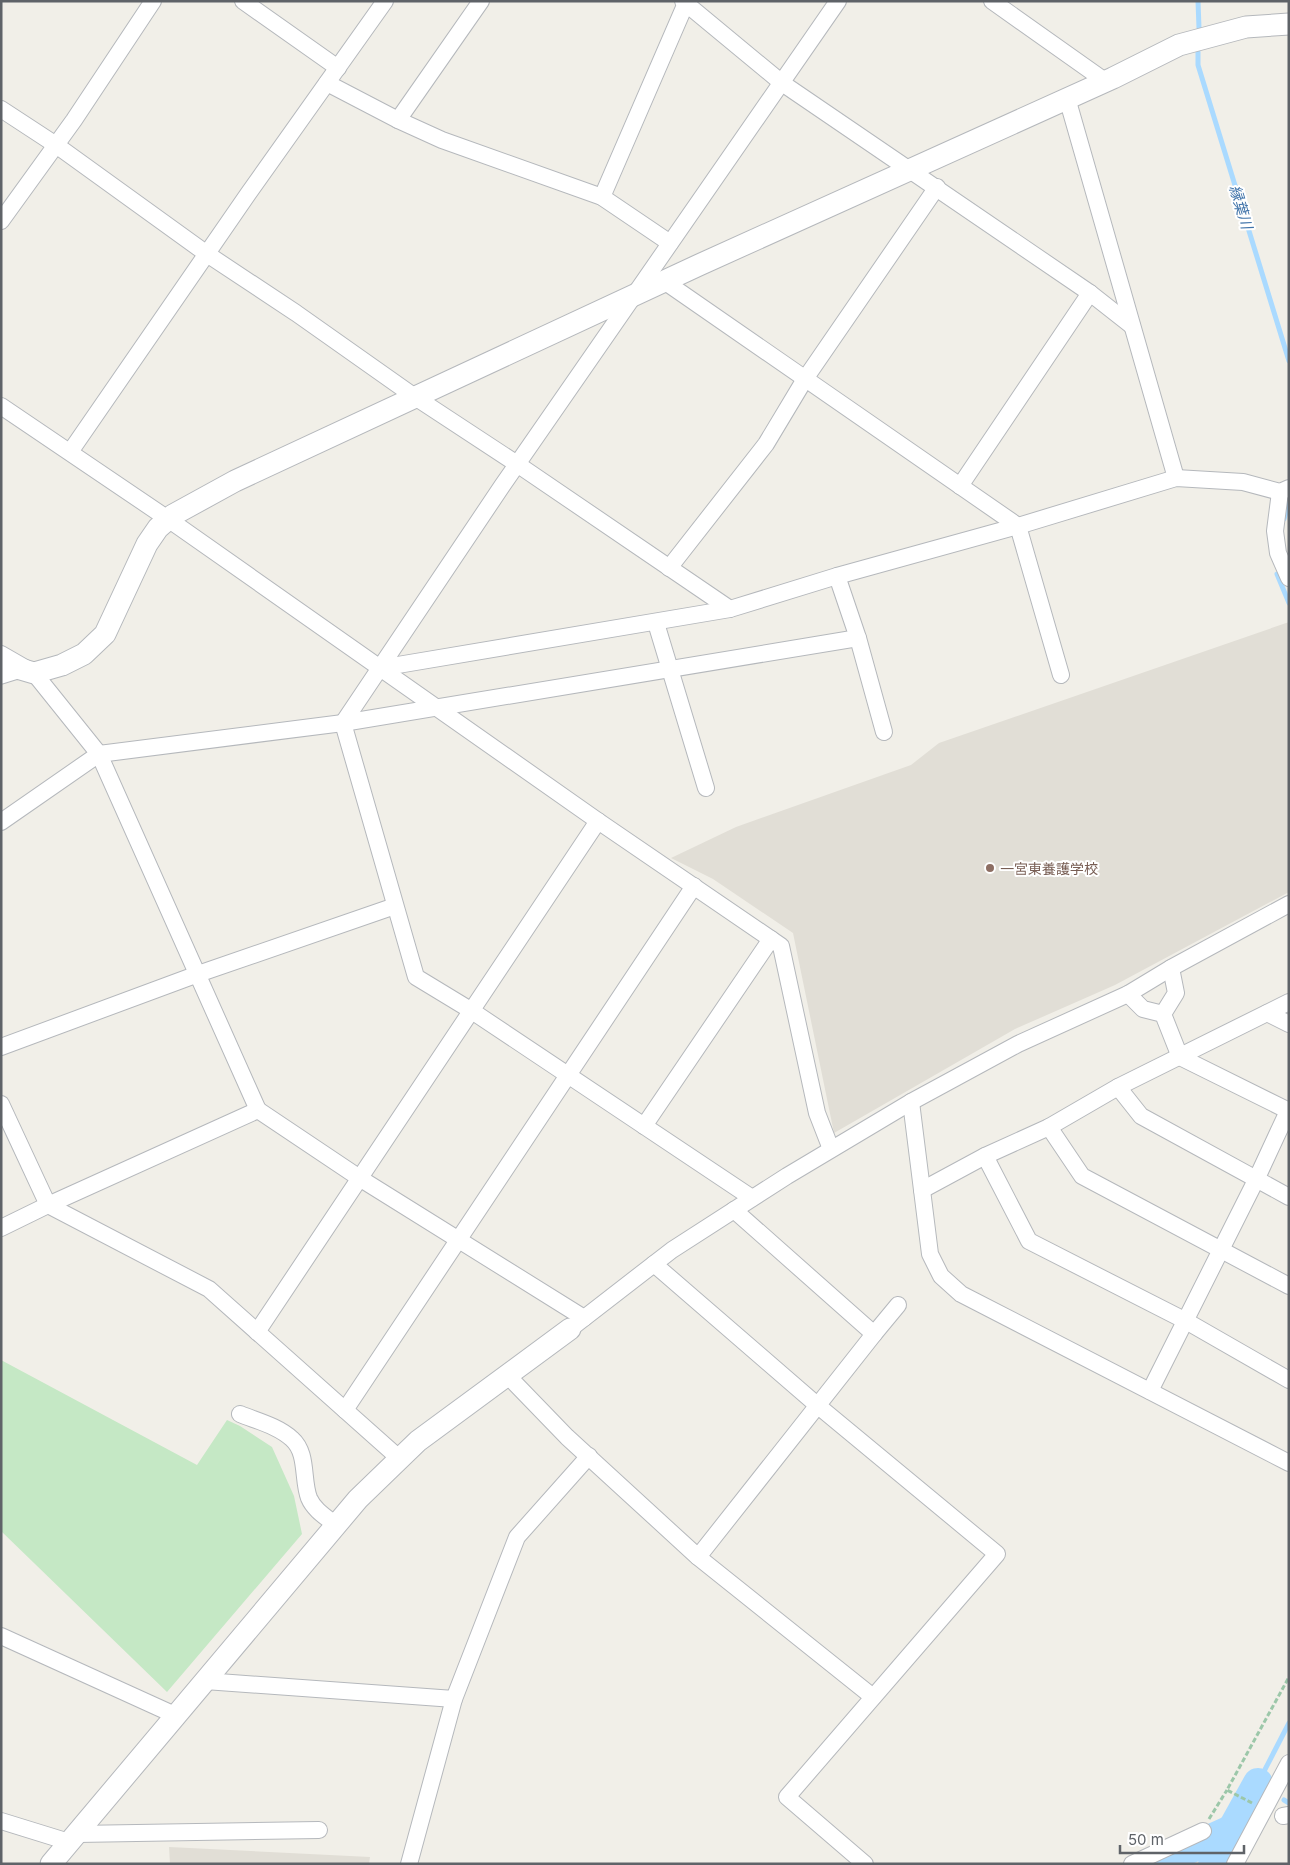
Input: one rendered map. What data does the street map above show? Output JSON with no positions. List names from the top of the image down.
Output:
{
  "water": ["縁葉川"],
  "places": ["一宮東養護学校"],
  "scale_bar": "50 m"
}
